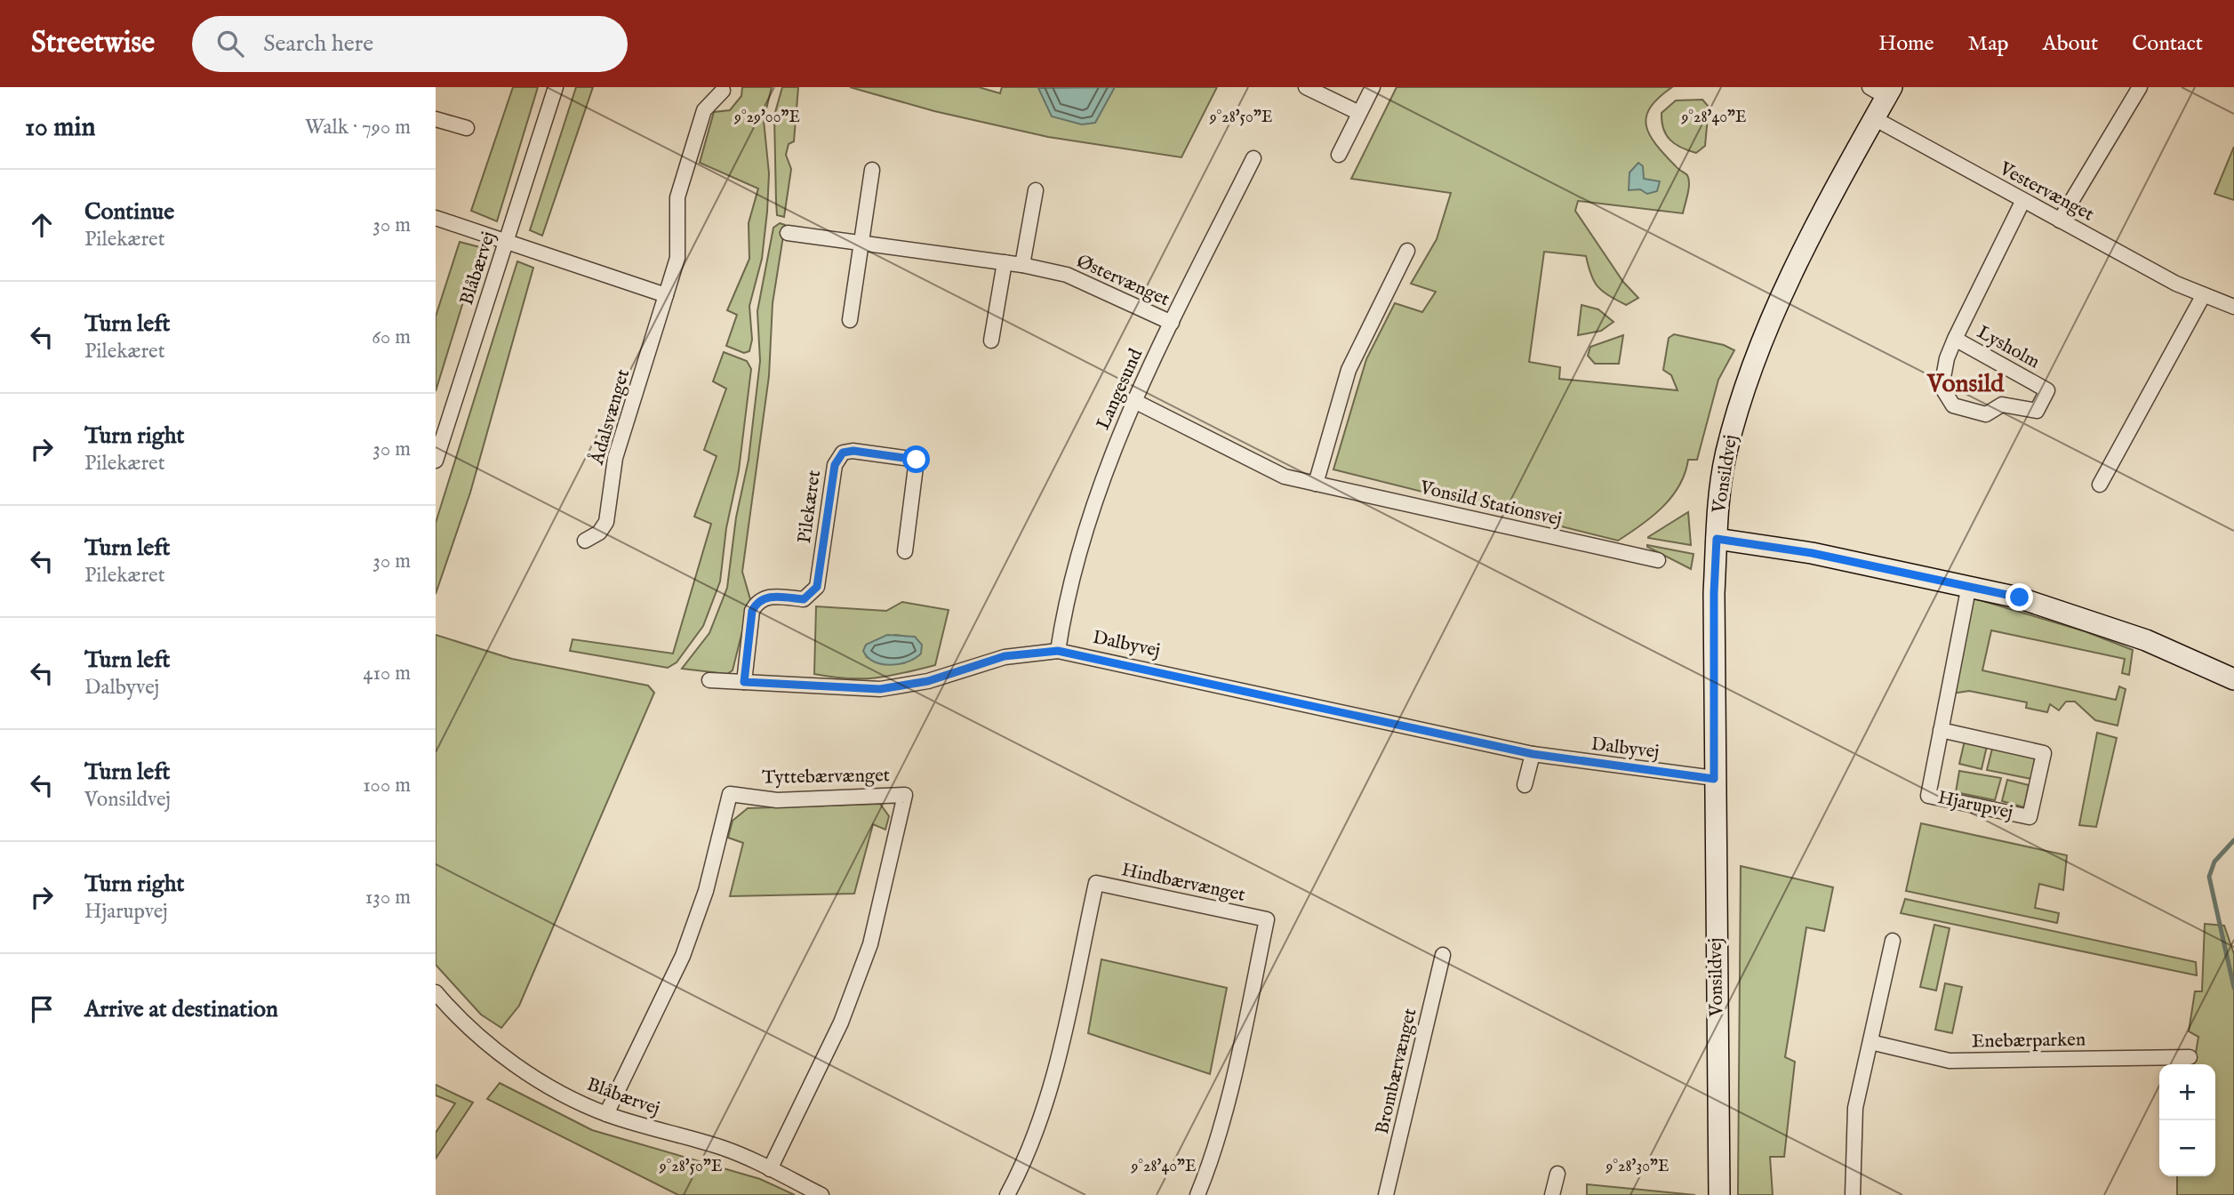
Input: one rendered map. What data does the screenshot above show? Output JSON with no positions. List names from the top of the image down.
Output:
{
  "streets": {
    "main road": ["Vonsildvej"],
    "street": [
      "Vestervænget",
      "Blåbærvej",
      "Østervænget",
      "Lysholm",
      "Langesund",
      "Ådalsvænget",
      "Vonsild Stationsvej",
      "Pilekæret",
      "Dalbyvej",
      "Tyttebærvænget",
      "Hjarupvej",
      "Hindbærvænget",
      "Enebærparken",
      "Brombærvænget"
    ]
  },
  "crossings": [
    ["Vestervænget", "Lysholm"],
    ["Vestervænget", "Vonsildvej"],
    ["Blåbærvej", "Tyttebærvænget"],
    ["Østervænget", "Langesund"],
    ["Langesund", "Vonsild Stationsvej"],
    ["Langesund", "Dalbyvej"],
    ["Vonsildvej", "Dalbyvej"],
    ["Pilekæret", "Dalbyvej"]
  ],
  "districts": ["Vonsild"],
  "page": {
    "header": "Streetwise",
    "search": "Search here",
    "nav": [
      "Home",
      "Map",
      "About",
      "Contact"
    ],
    "heading": ["10 min", "Walk · 790 m"],
    "list": [
      ["Continue", "Pilekæret", "30 m"],
      ["Turn left", "Pilekæret", "60 m"],
      ["Turn right", "Pilekæret", "30 m"],
      ["Turn left", "Pilekæret", "30 m"],
      ["Turn left", "Dalbyvej", "410 m"],
      ["Turn left", "Vonsildvej", "100 m"],
      ["Turn right", "Hjarupvej", "130 m"],
      "Arrive at destination"
    ],
    "map_buttons": ["+", "−"]
  },
  "coordinates": [
    "9°29'00\"E",
    "9°28'50\"E",
    "9°28'40\"E",
    "9°28'30\"E"
  ]
}
